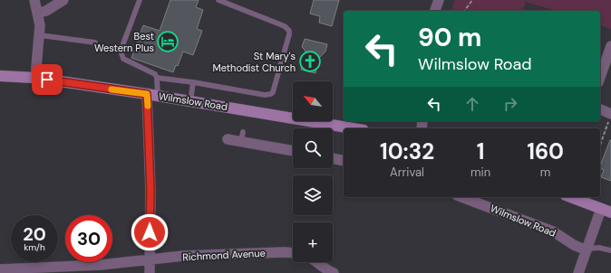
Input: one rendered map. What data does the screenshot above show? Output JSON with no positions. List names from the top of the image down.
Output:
{
  "streets": {
    "main road": ["Wilmslow Road"],
    "street": ["Richmond Avenue"]
  },
  "places": {
    "hotel": ["Best Western Plus"],
    "church": ["St Mary's Methodist Church"]
  },
  "north": "top left",
  "page": {
    "turn": ["90 m", "Wilmslow Road"],
    "map_buttons": "+",
    "eta": [
      "10:32",
      "Arrival",
      "1",
      "min",
      "160",
      "m"
    ],
    "speed": "20 km/h",
    "limit": "30"
  }
}
